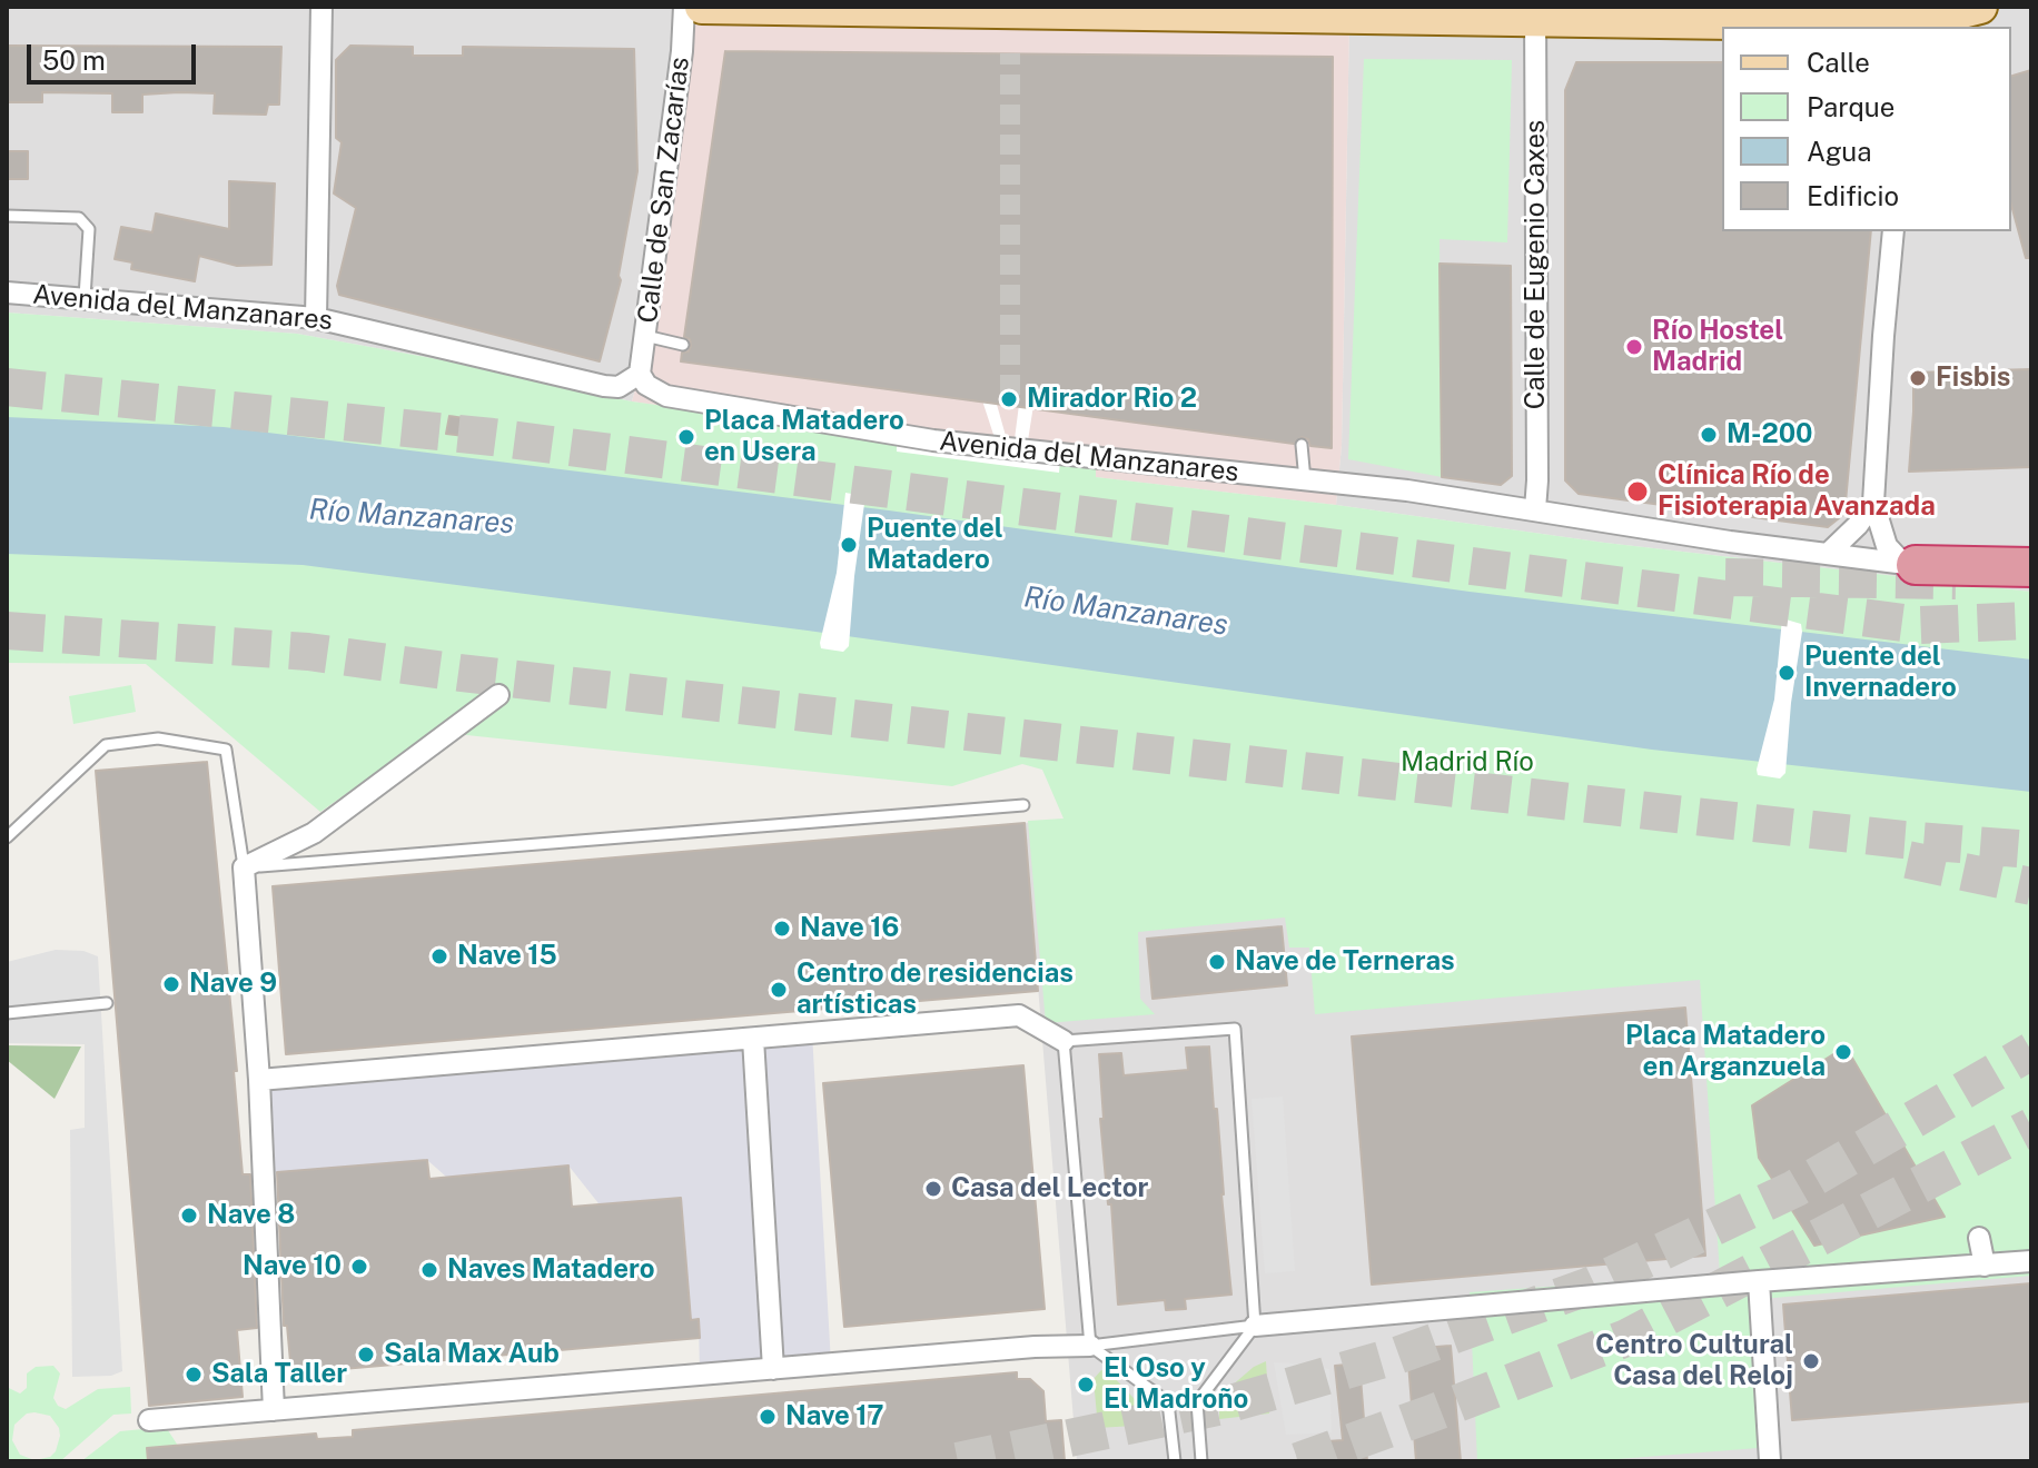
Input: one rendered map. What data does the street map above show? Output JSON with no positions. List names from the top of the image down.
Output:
{
  "streets": {
    "street": ["Calle de San Zacarías", "Calle de Eugenio Caxes", "Avenida del Manzanares"]
  },
  "crossings": [
    ["Calle de San Zacarías", "Avenida del Manzanares"],
    ["Calle de Eugenio Caxes", "Avenida del Manzanares"]
  ],
  "water": ["Río Manzanares"],
  "parks": ["Madrid Río"],
  "places": [
    "Río Hostel Madrid",
    "Fisbis",
    "Mirador Rio 2",
    "M-200",
    "Placa Matadero en Usera",
    "Clínica Río de Fisioterapia Avanzada",
    "Puente del Matadero",
    "Puente del Invernadero",
    "Nave 16",
    "Nave 15",
    "Nave de Terneras",
    "Nave 9",
    "Centro de residencias artísticas",
    "Placa Matadero en Arganzuela",
    "Casa del Lector",
    "Nave 8",
    "Nave 10",
    "Naves Matadero",
    "Sala Max Aub",
    "Centro Cultural Casa del Reloj",
    "Sala Taller",
    "El Oso y El Madroño",
    "Nave 17"
  ],
  "legend": [
    "Calle",
    "Parque",
    "Agua",
    "Edificio"
  ],
  "scale_bar": "50 m"
}
